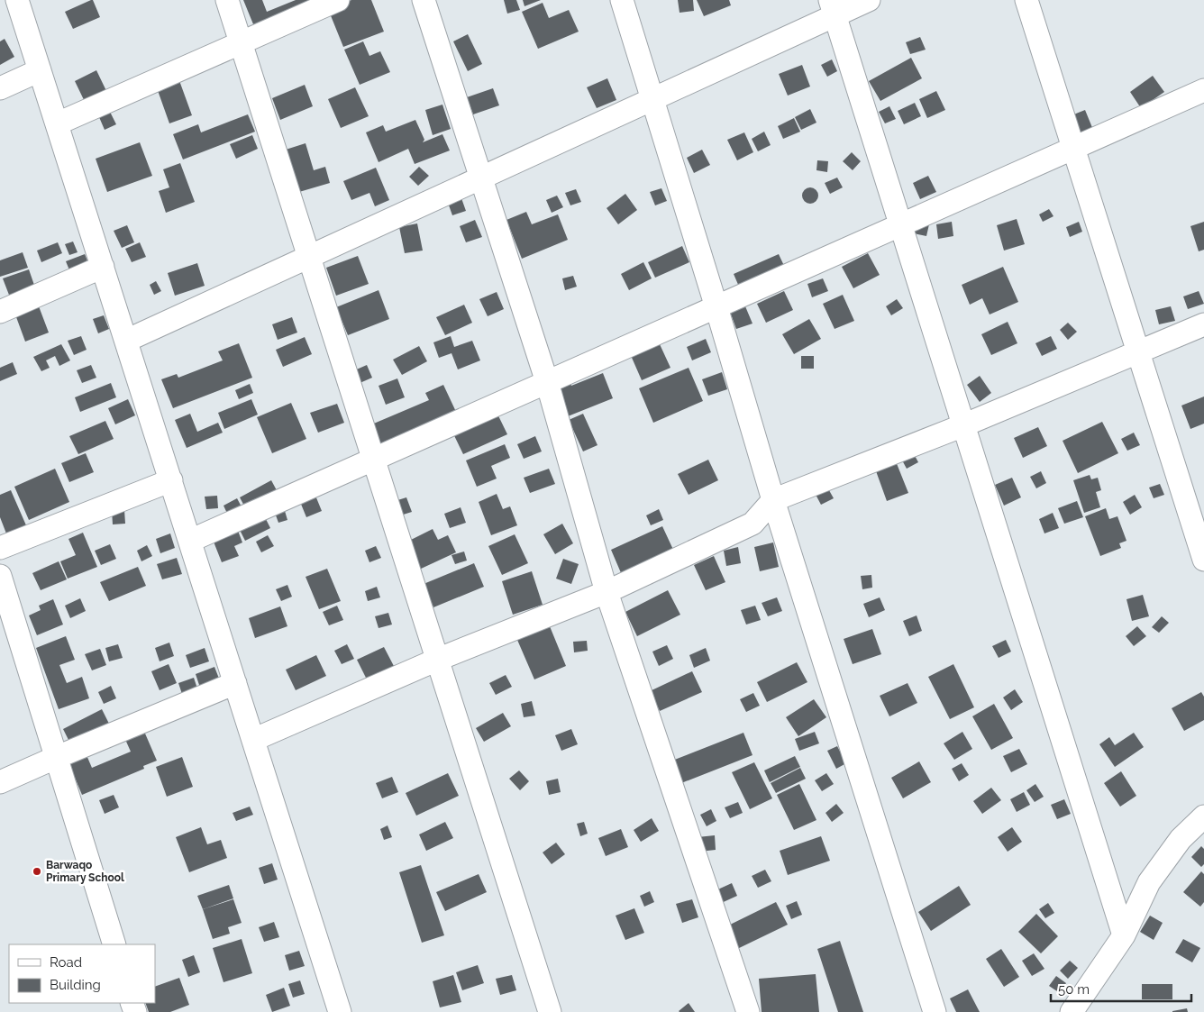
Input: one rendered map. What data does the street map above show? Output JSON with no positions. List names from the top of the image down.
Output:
{
  "places": ["Barwaqo Primary School"],
  "legend": ["Road", "Building"],
  "scale_bar": "50 m"
}
